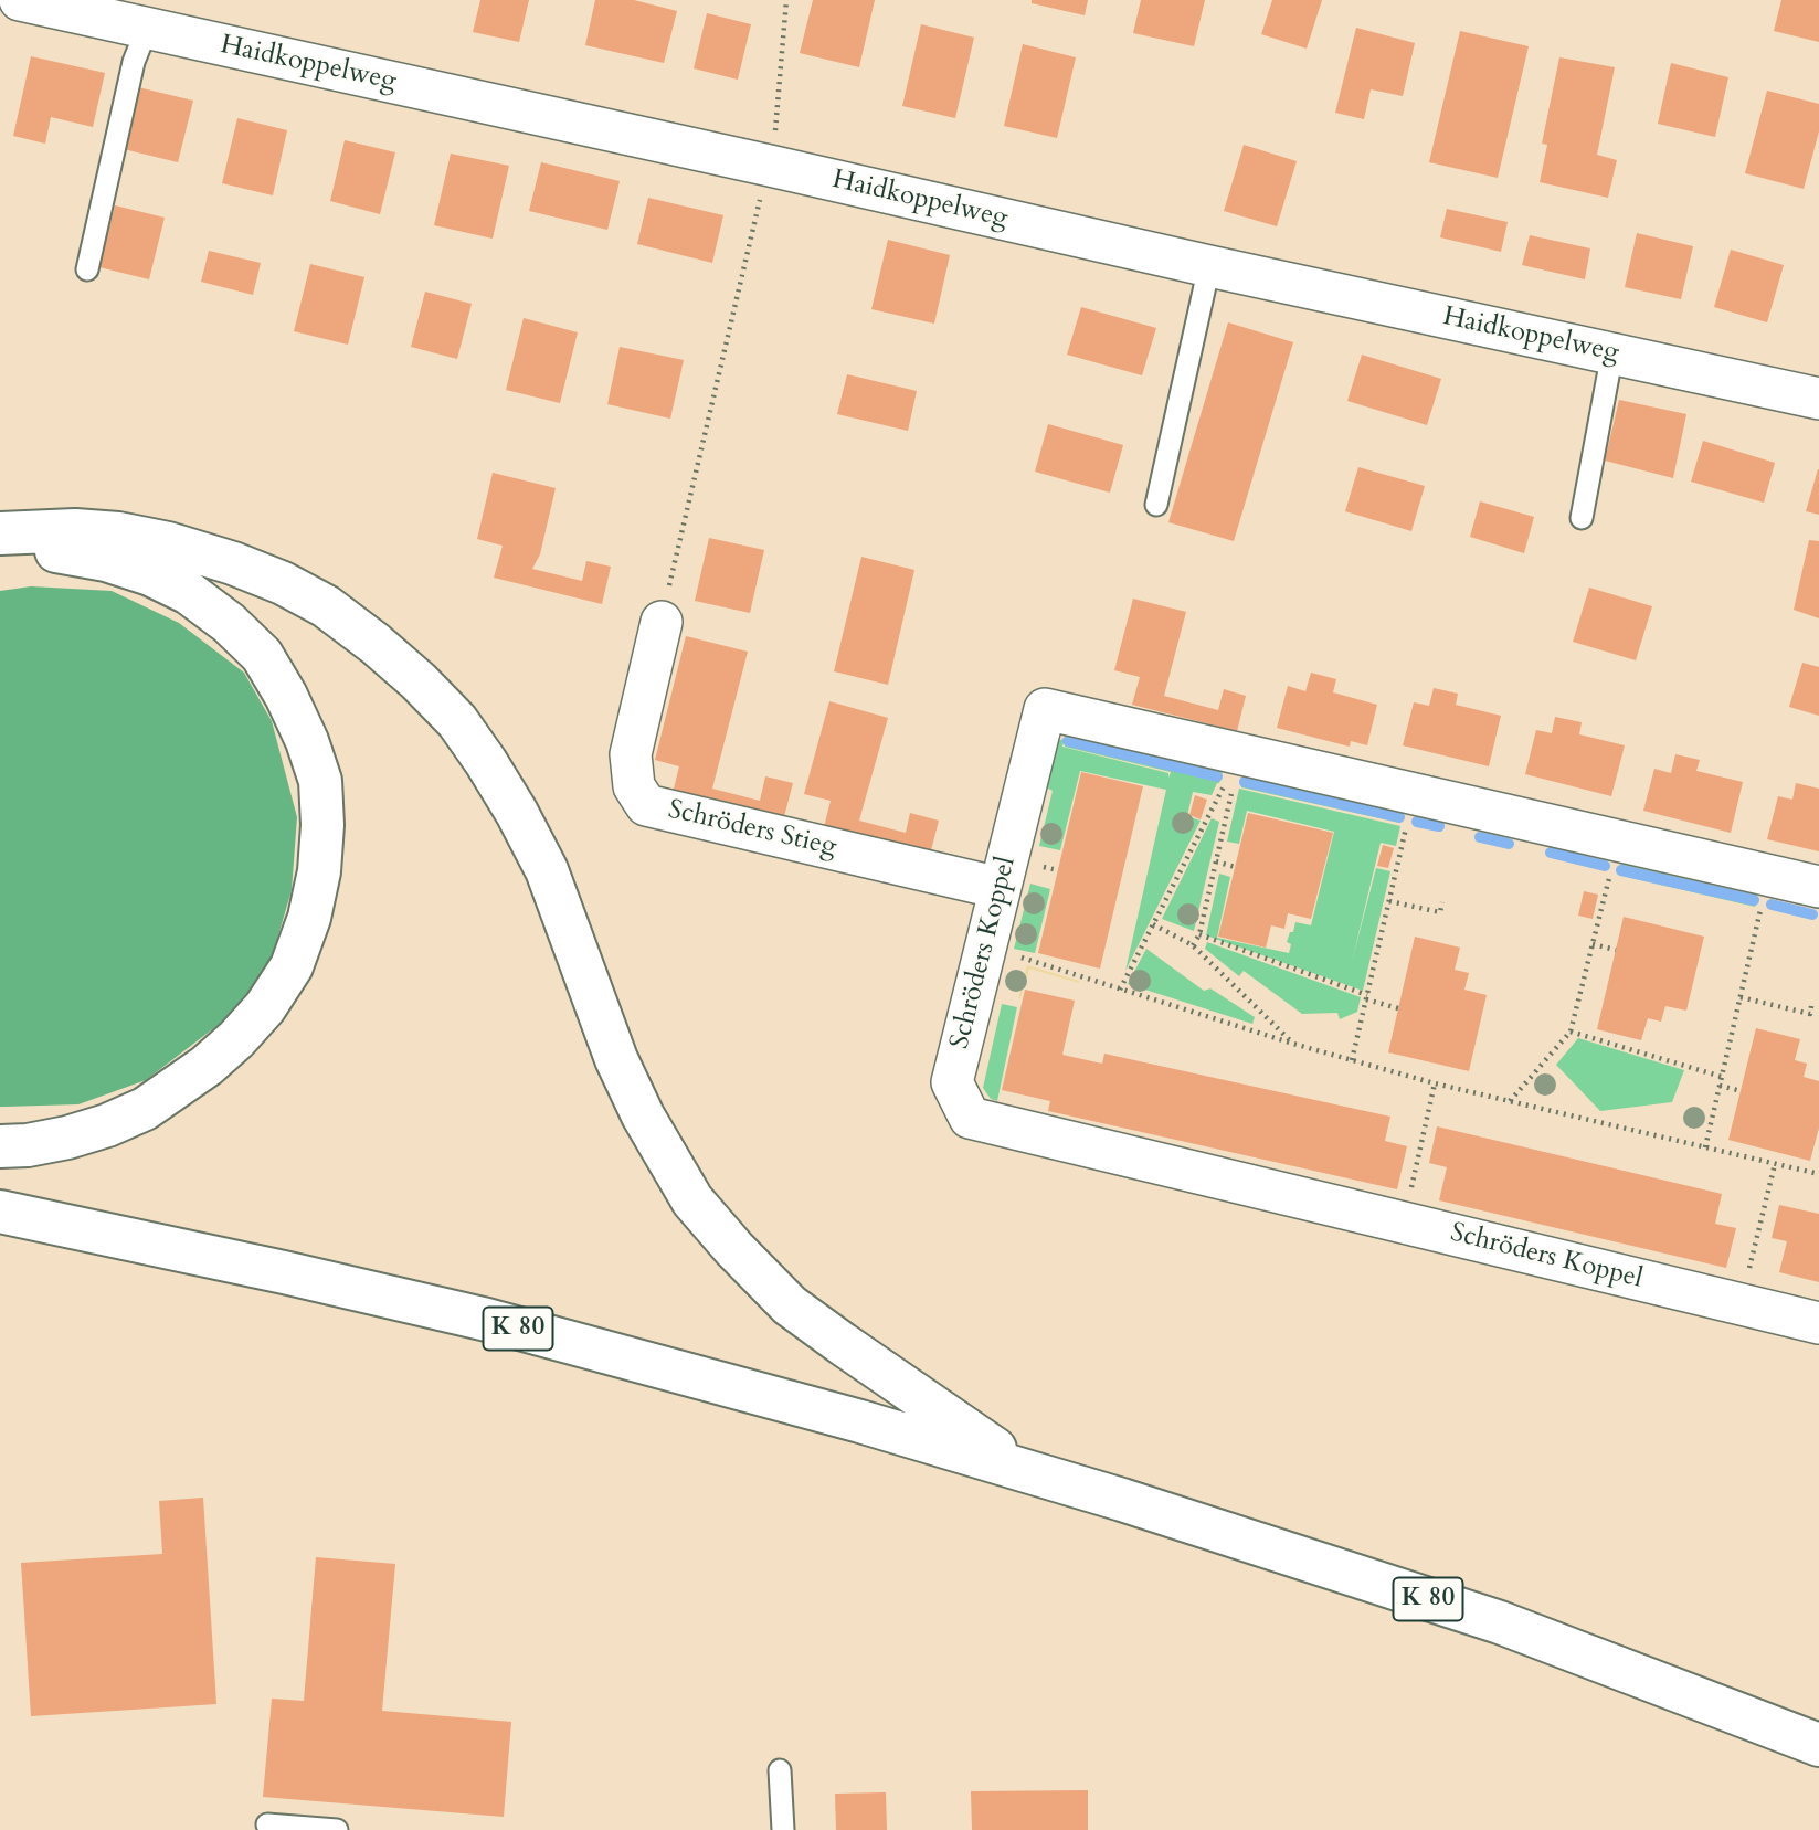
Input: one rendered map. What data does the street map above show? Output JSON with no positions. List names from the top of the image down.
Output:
{
  "streets": {
    "highway": ["K 80"],
    "street": ["Haidkoppelweg", "Schröders Stieg", "Schröders Koppel"]
  },
  "crossings": [
    ["Schröders Stieg", "Schröders Koppel"]
  ]
}
